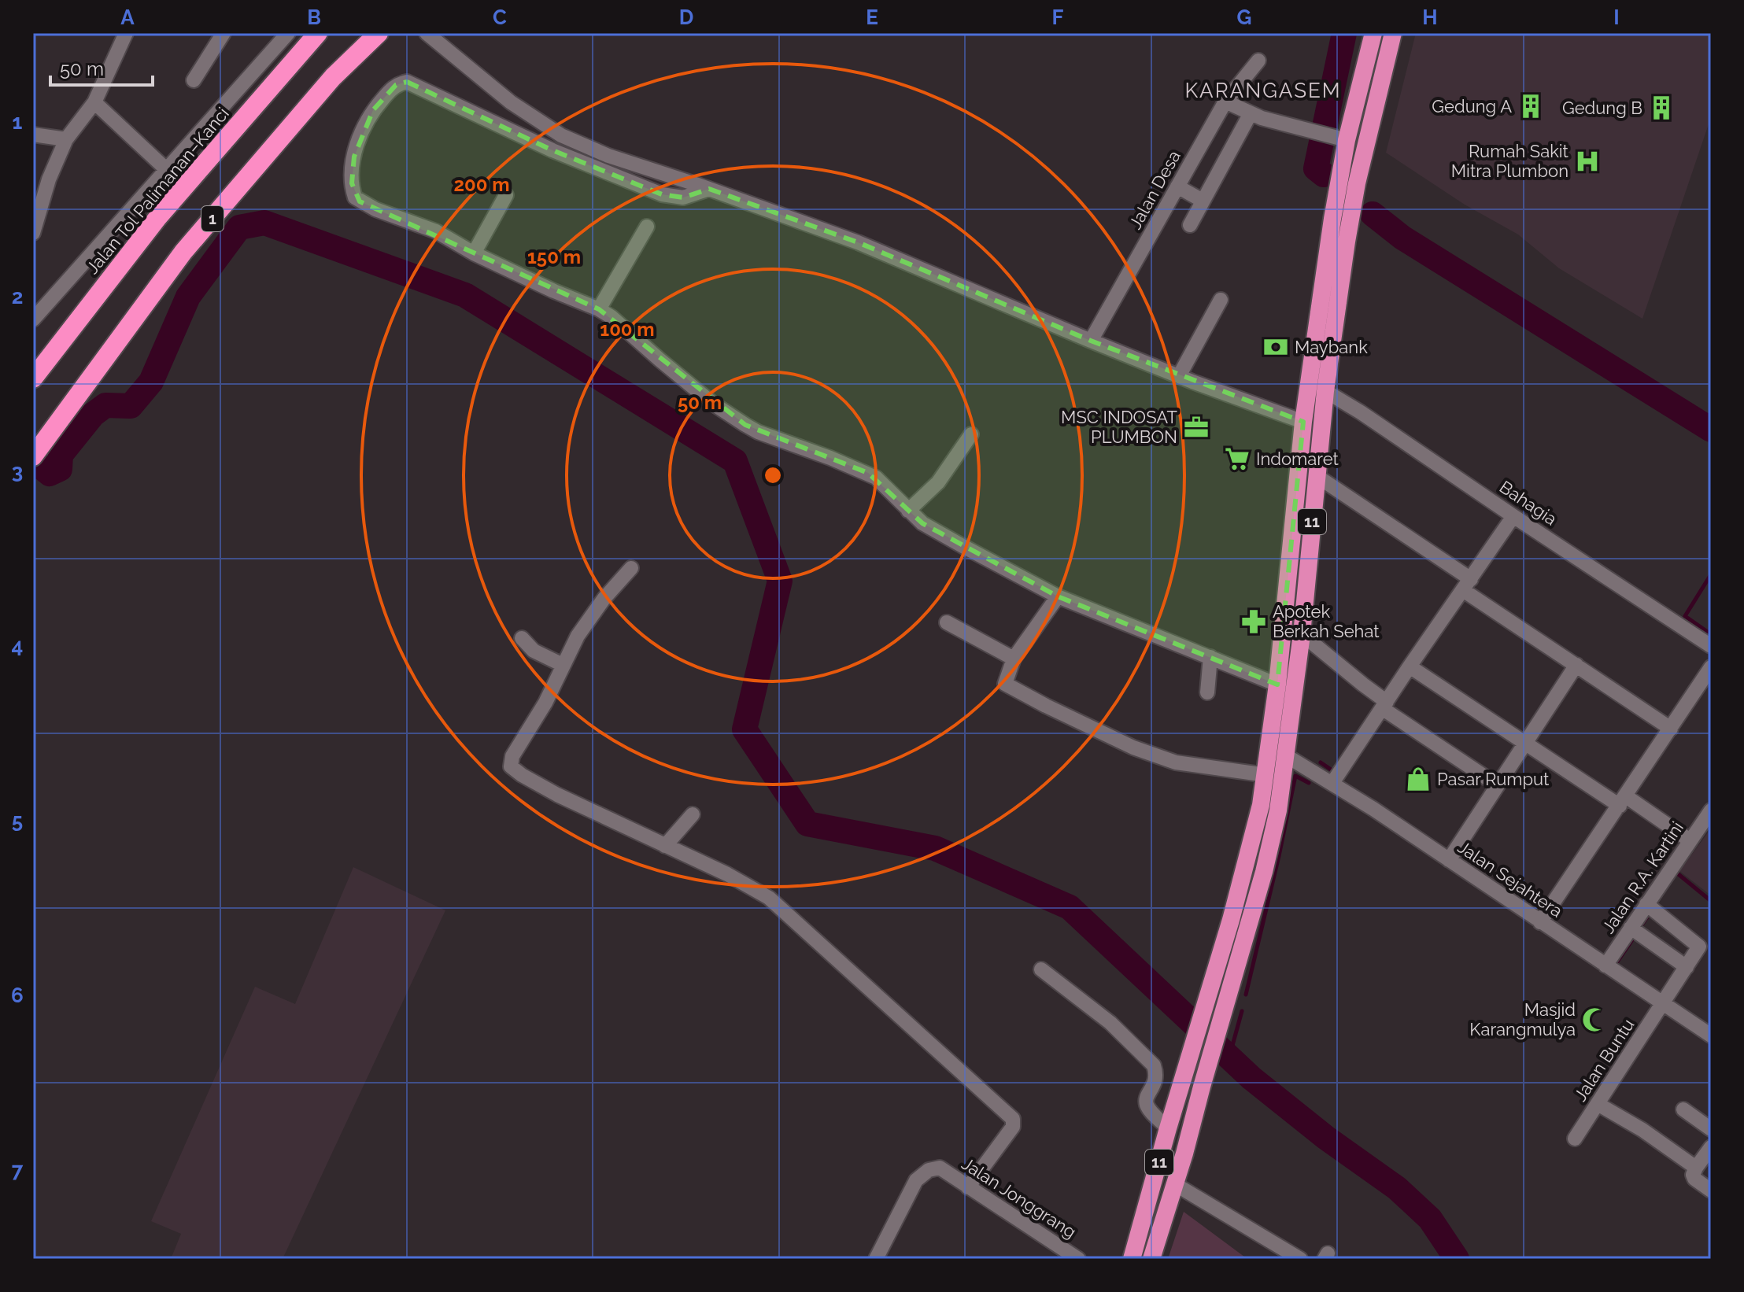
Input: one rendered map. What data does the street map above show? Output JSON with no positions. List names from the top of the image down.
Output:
{
  "streets": {
    "highway": ["Jalan Tol Palimanan–Kanci", "1", "11"],
    "street": [
      "Jalan Desa",
      "Bahagia",
      "Jalan R.A. Kartini",
      "Jalan Sejahtera",
      "Jalan Buntu",
      "Jalan Jonggrang"
    ]
  },
  "crossings": [
    ["Bahagia", "11"],
    ["11", "Jalan Sejahtera"],
    ["Jalan R.A. Kartini", "Jalan Sejahtera"],
    ["Jalan Sejahtera", "Jalan Buntu"]
  ],
  "districts": ["KARANGASEM"],
  "places": {
    "building": ["Gedung A", "Gedung B"],
    "hospital": ["Rumah Sakit Mitra Plumbon"],
    "bank": ["Maybank"],
    "office": ["MSC INDOSAT PLUMBON"],
    "supermarket": ["Indomaret"],
    "pharmacy": ["Apotek Berkah Sehat"],
    "shop": ["Pasar Rumput"],
    "mosque": ["Masjid Karangmulya"]
  },
  "scale_bar": "50 m",
  "grid": {
    "columns": [
      "A",
      "B",
      "C",
      "D",
      "E",
      "F",
      "G",
      "H",
      "I"
    ],
    "rows": [
      "1",
      "2",
      "3",
      "4",
      "5",
      "6",
      "7"
    ]
  },
  "rings": [
    "200 m",
    "150 m",
    "100 m",
    "50 m"
  ]
}
